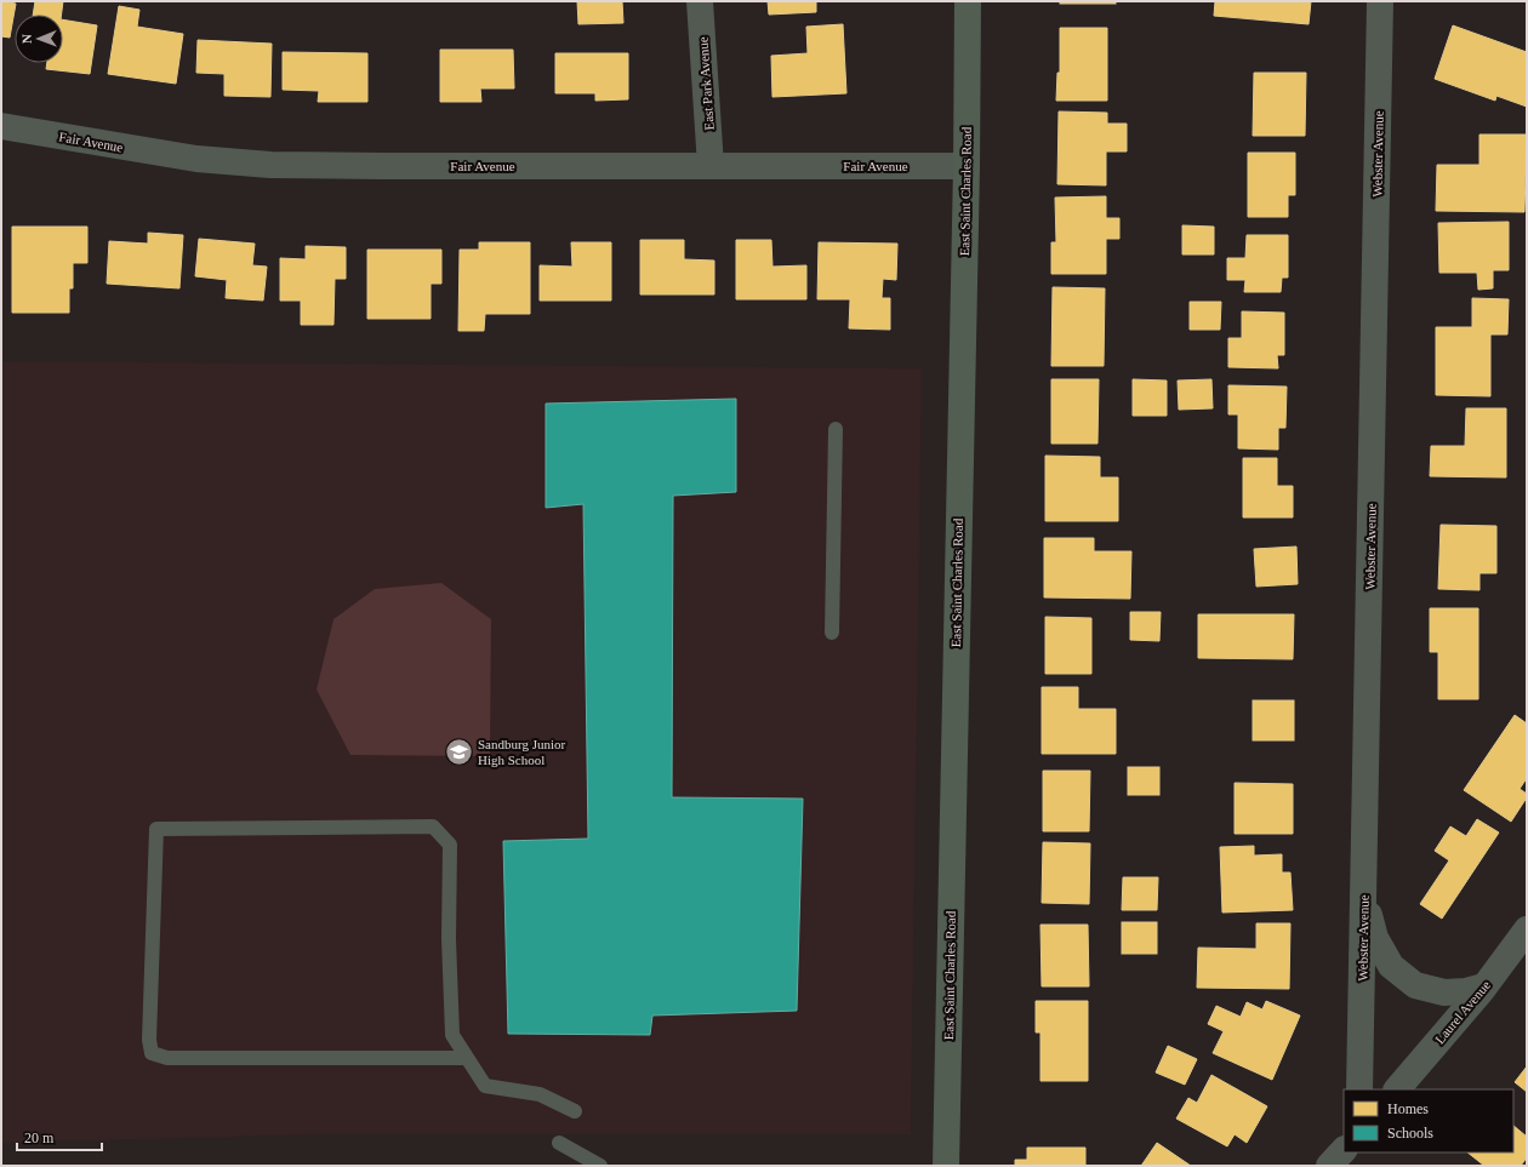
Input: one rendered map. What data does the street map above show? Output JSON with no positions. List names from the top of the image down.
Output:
{
  "streets": {
    "main road": ["East Saint Charles Road"],
    "street": [
      "East Park Avenue",
      "Fair Avenue",
      "Webster Avenue",
      "Laurel Avenue"
    ]
  },
  "crossings": [
    ["East Park Avenue", "Fair Avenue"],
    ["Fair Avenue", "East Saint Charles Road"]
  ],
  "places": {
    "school or university": ["Sandburg Junior High School"]
  },
  "legend": ["Homes", "Schools"],
  "scale_bar": "20 m",
  "north": "left"
}
